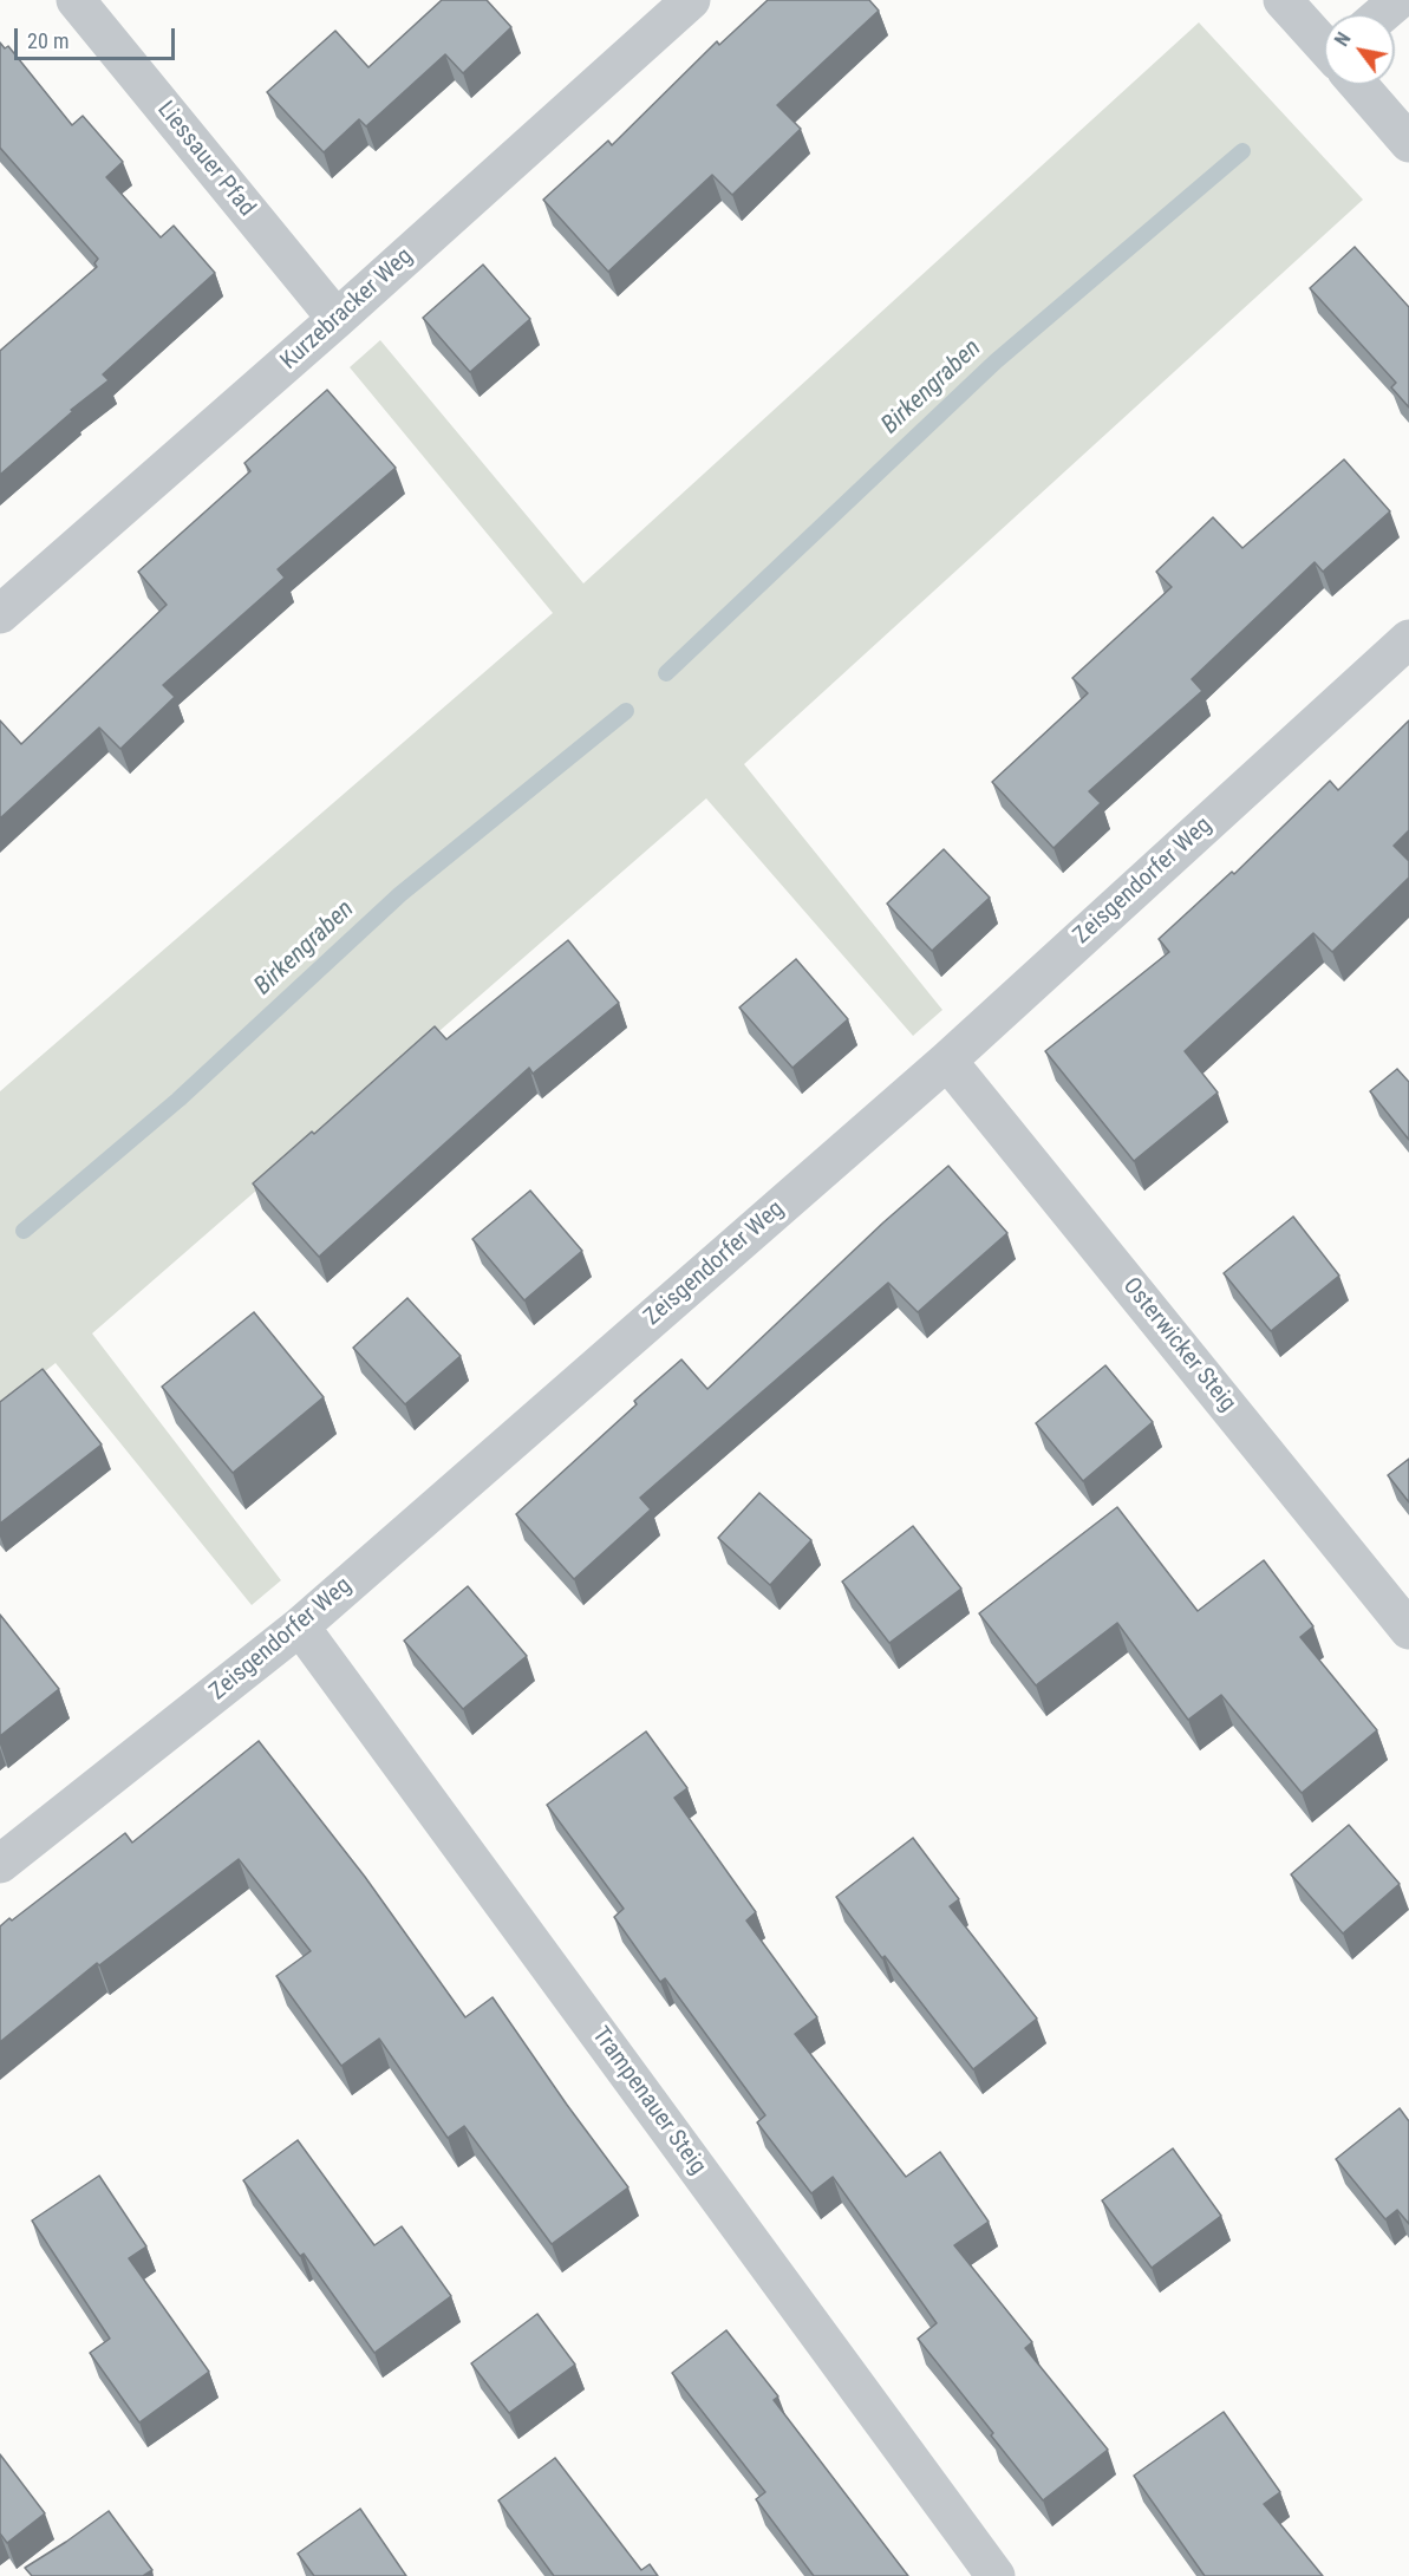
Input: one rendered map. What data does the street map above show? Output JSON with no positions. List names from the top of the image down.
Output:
{
  "streets": {
    "street": [
      "Liessauer Pfad",
      "Kurzebracker Weg",
      "Zeisgendorfer Weg",
      "Osterwicker Steig",
      "Trampenauer Steig"
    ]
  },
  "crossings": [
    ["Liessauer Pfad", "Kurzebracker Weg"],
    ["Zeisgendorfer Weg", "Osterwicker Steig"],
    ["Zeisgendorfer Weg", "Trampenauer Steig"]
  ],
  "water": ["Birkengraben"],
  "scale_bar": "20 m",
  "north": "top left"
}
